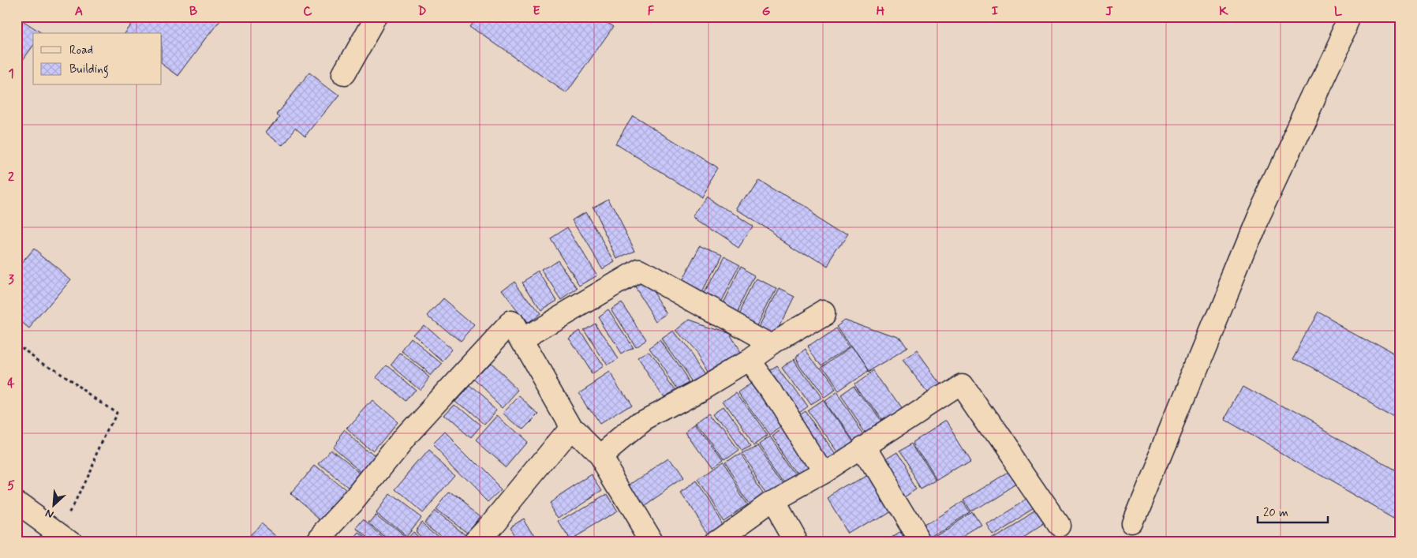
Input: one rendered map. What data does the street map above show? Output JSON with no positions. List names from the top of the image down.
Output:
{
  "legend": ["Road", "Building"],
  "scale_bar": "20 m",
  "north": "bottom left",
  "grid": {
    "columns": [
      "A",
      "B",
      "C",
      "D",
      "E",
      "F",
      "G",
      "H",
      "I",
      "J",
      "K",
      "L"
    ],
    "rows": [
      "1",
      "2",
      "3",
      "4",
      "5"
    ]
  }
}
